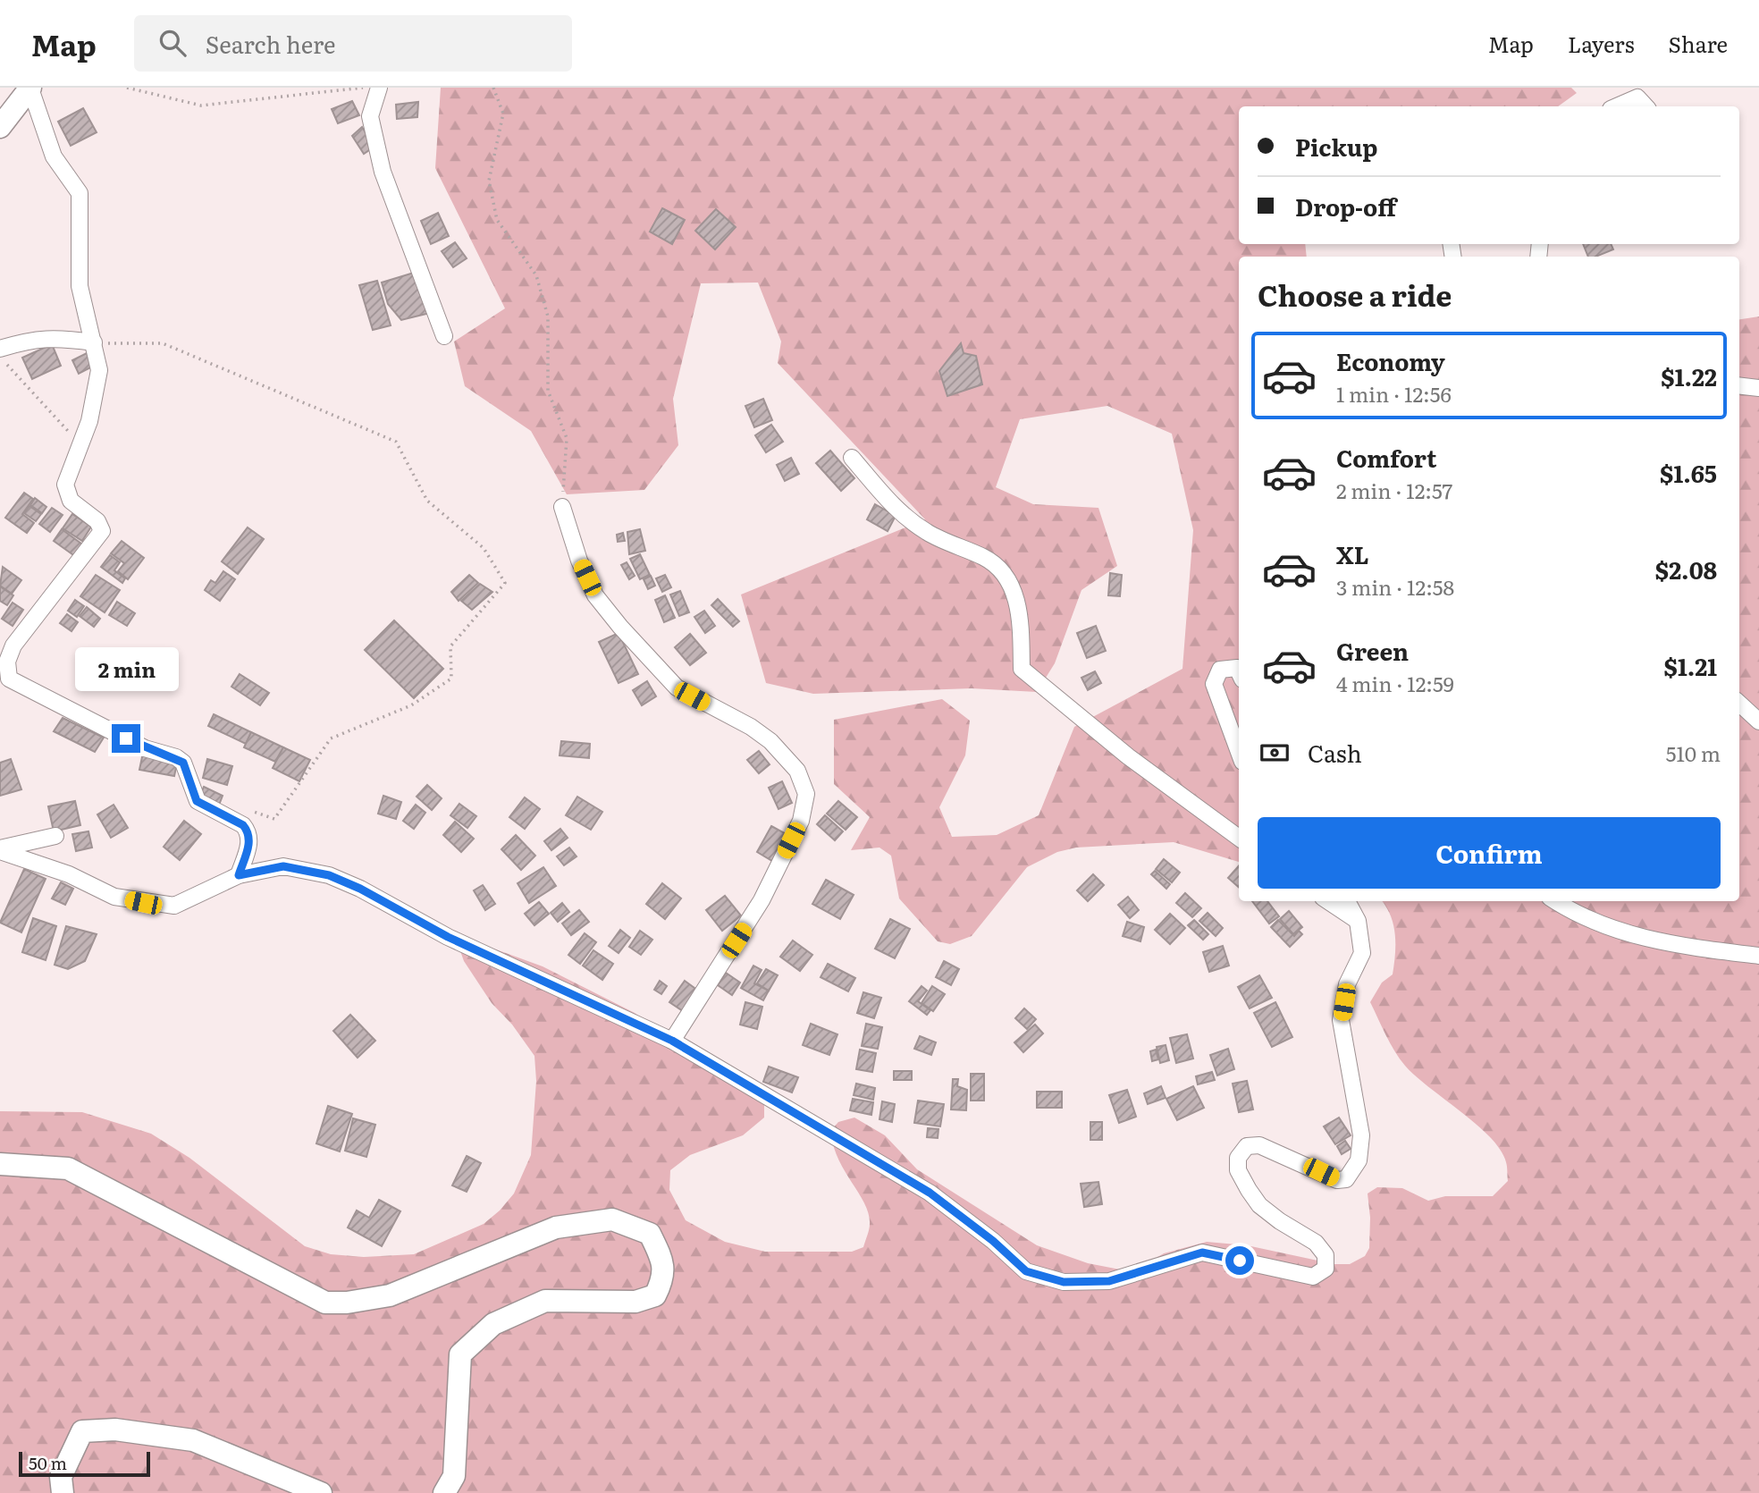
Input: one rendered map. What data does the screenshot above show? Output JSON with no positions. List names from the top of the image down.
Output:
{
  "scale_bar": "50 m",
  "page": {
    "header": "Map",
    "search": "Search here",
    "nav": ["Map", "Layers", "Share"],
    "banner": ["Pickup", "Drop-off"],
    "heading": "Choose a ride",
    "list": [
      {
        "name": "Economy",
        "note": "1 min · 12:56",
        "value": "$1.22"
      },
      {
        "name": "Comfort",
        "note": "2 min · 12:57",
        "value": "$1.65"
      },
      {
        "name": "XL",
        "note": "3 min · 12:58",
        "value": "$2.08"
      },
      {
        "name": "Green",
        "note": "4 min · 12:59",
        "value": "$1.21"
      }
    ],
    "bubble": "2 min",
    "pay": ["Cash", "510 m"],
    "buttons": "Confirm",
    "scale": "50 m"
  }
}
